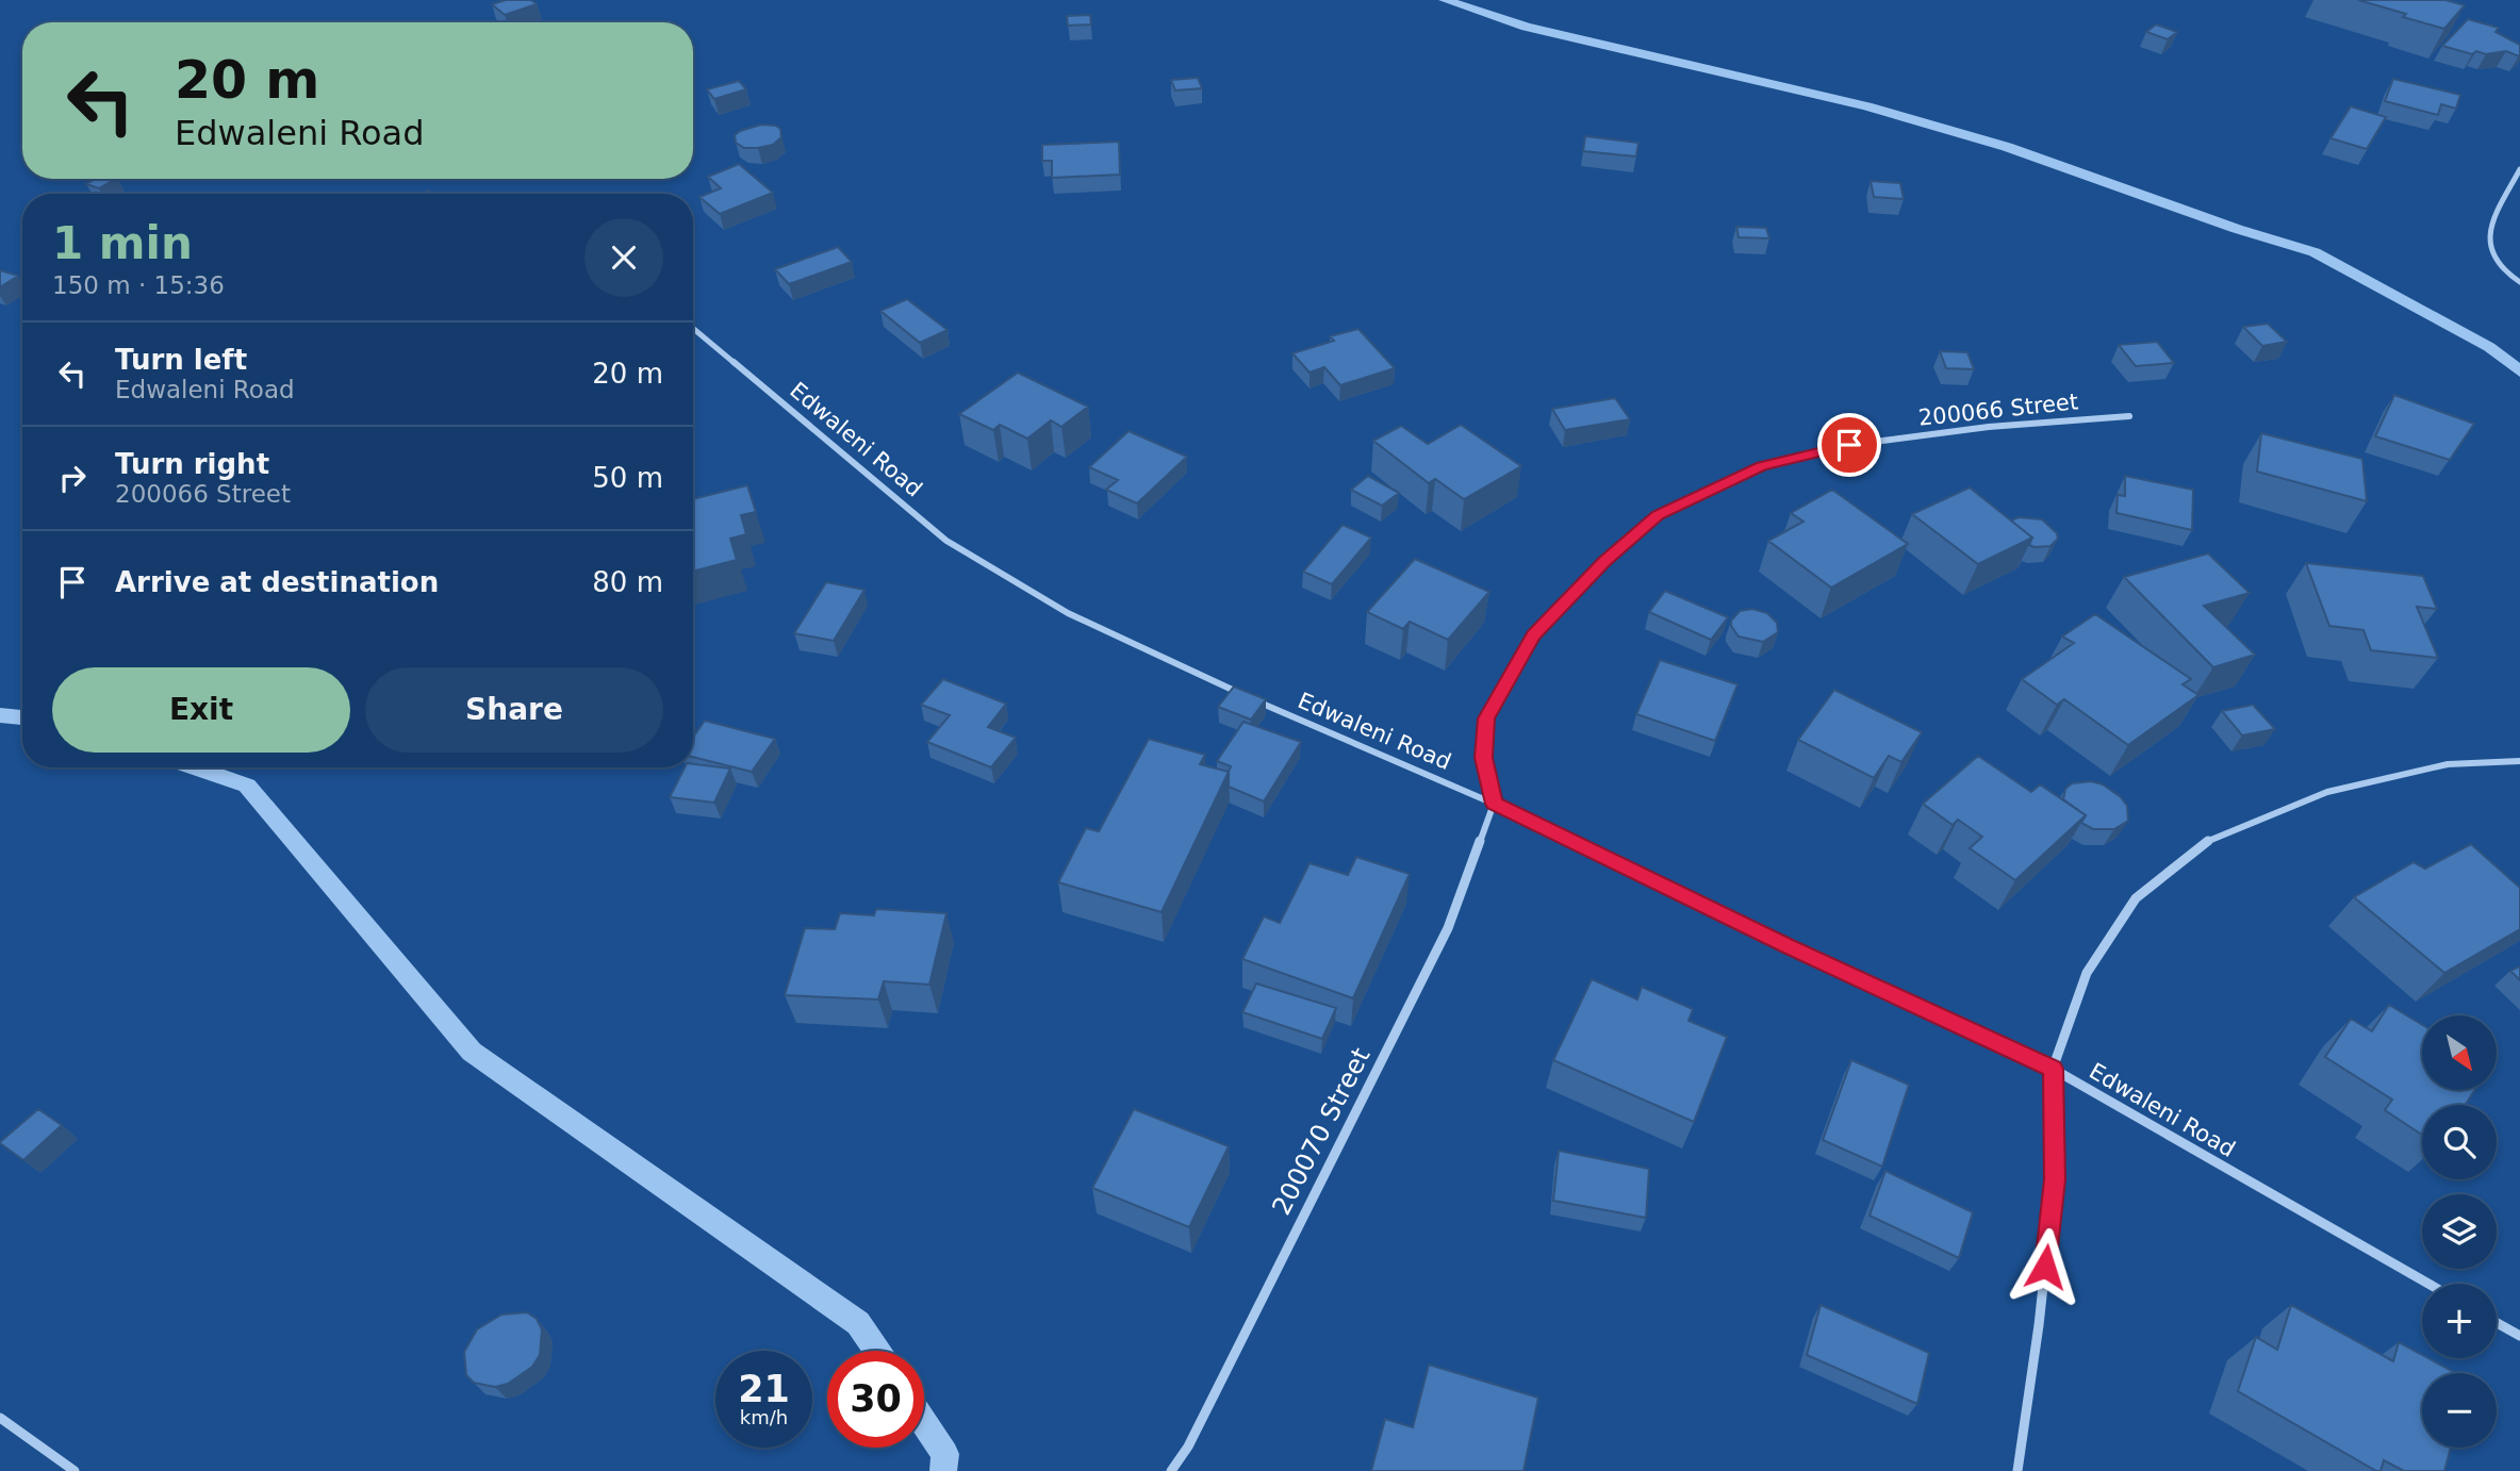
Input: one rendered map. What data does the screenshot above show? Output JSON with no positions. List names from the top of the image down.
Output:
{
  "streets": {
    "street": ["200066 Street", "Edwaleni Road", "200070 Street"]
  },
  "crossings": [
    ["200066 Street", "Edwaleni Road"],
    ["200066 Street", "200070 Street"],
    ["Edwaleni Road", "200070 Street"]
  ],
  "north": "bottom right",
  "page": {
    "turn": ["20 m", "Edwaleni Road"],
    "heading": ["1 min", "150 m · 15:36"],
    "list": [
      {
        "name": "Turn left",
        "note": "Edwaleni Road",
        "value": "20 m"
      },
      {
        "name": "Turn right",
        "note": "200066 Street",
        "value": "50 m"
      },
      {
        "name": "Arrive at destination",
        "value": "80 m"
      }
    ],
    "buttons": ["Exit", "Share"],
    "map_buttons": ["+", "−"],
    "speed": "21 km/h",
    "limit": "30"
  }
}
